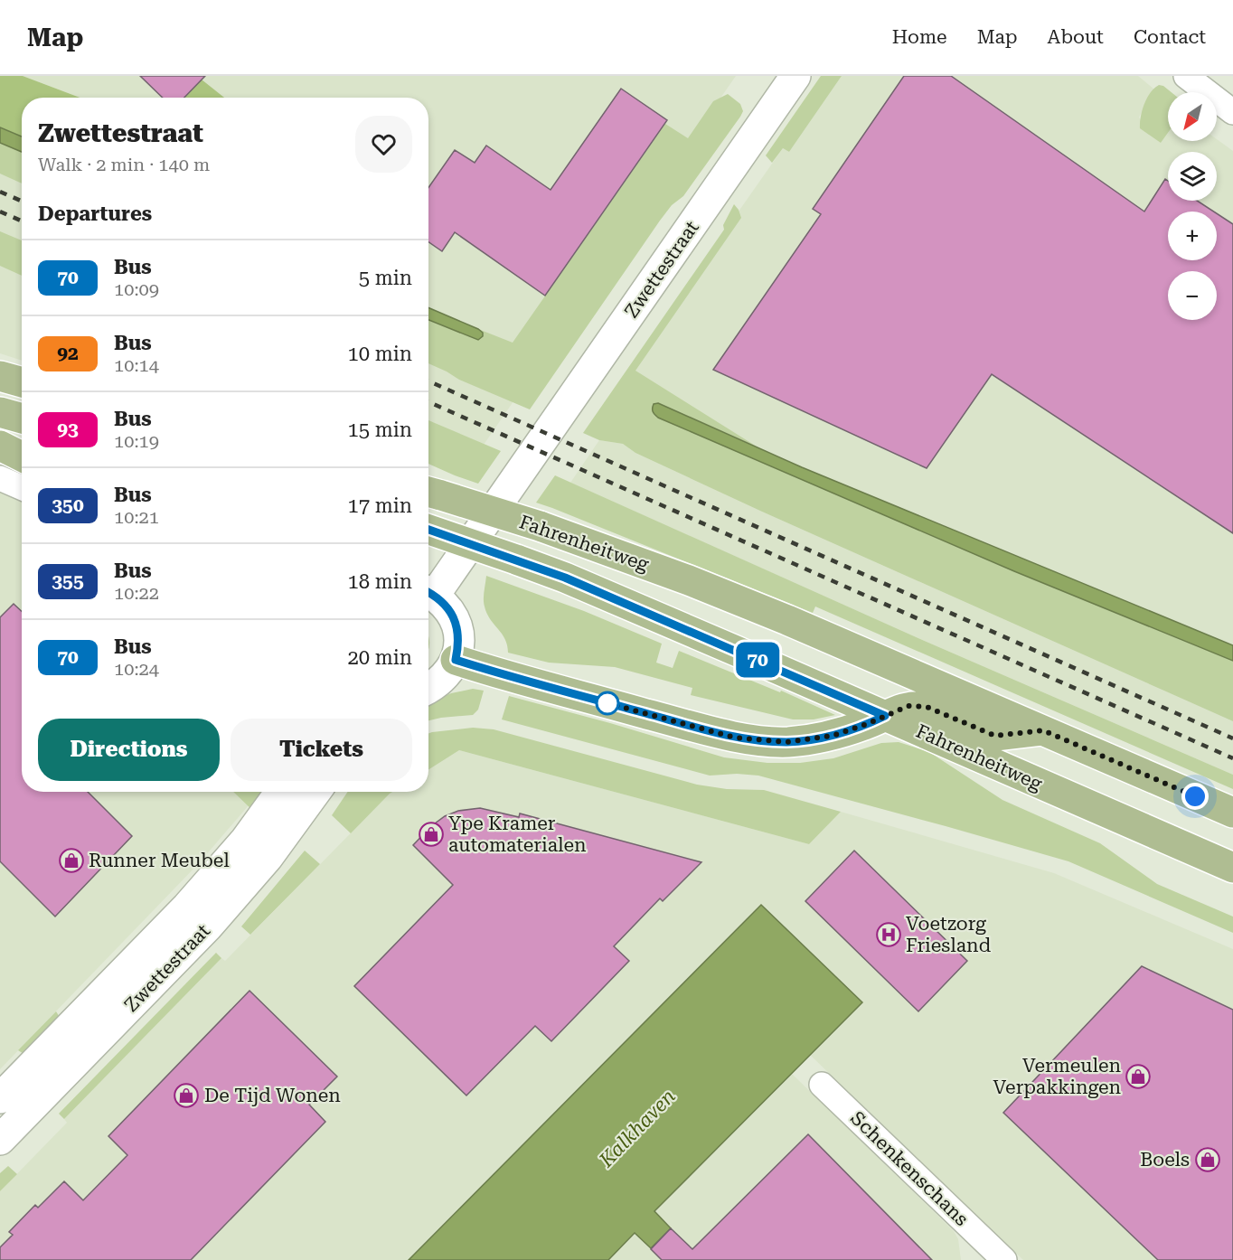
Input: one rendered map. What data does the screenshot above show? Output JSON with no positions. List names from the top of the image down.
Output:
{
  "streets": {
    "main road": ["Fahrenheitweg"],
    "street": ["Zwettestraat", "Schenkenschans"]
  },
  "water": ["Kalkhaven"],
  "places": {
    "shop": [
      "Ype Kramer automaterialen",
      "Runner Meubel",
      "Vermeulen Verpakkingen",
      "De Tijd Wonen",
      "Boels"
    ],
    "hospital": ["Voetzorg Friesland"]
  },
  "lines": ["bus line 70"],
  "north": "bottom left",
  "page": {
    "header": "Map",
    "nav": [
      "Home",
      "Map",
      "About",
      "Contact"
    ],
    "on_map": "70",
    "map_buttons": ["+", "−"],
    "heading": [
      ["Zwettestraat", "Walk · 2 min · 140 m"],
      "Departures"
    ],
    "list": [
      {
        "mark": "70",
        "name": "Bus",
        "note": "10:09",
        "value": "5 min"
      },
      {
        "mark": "92",
        "name": "Bus",
        "note": "10:14",
        "value": "10 min"
      },
      {
        "mark": "93",
        "name": "Bus",
        "note": "10:19",
        "value": "15 min"
      },
      {
        "mark": "350",
        "name": "Bus",
        "note": "10:21",
        "value": "17 min"
      },
      {
        "mark": "355",
        "name": "Bus",
        "note": "10:22",
        "value": "18 min"
      },
      {
        "mark": "70",
        "name": "Bus",
        "note": "10:24",
        "value": "20 min"
      }
    ],
    "buttons": ["Directions", "Tickets"]
  }
}
